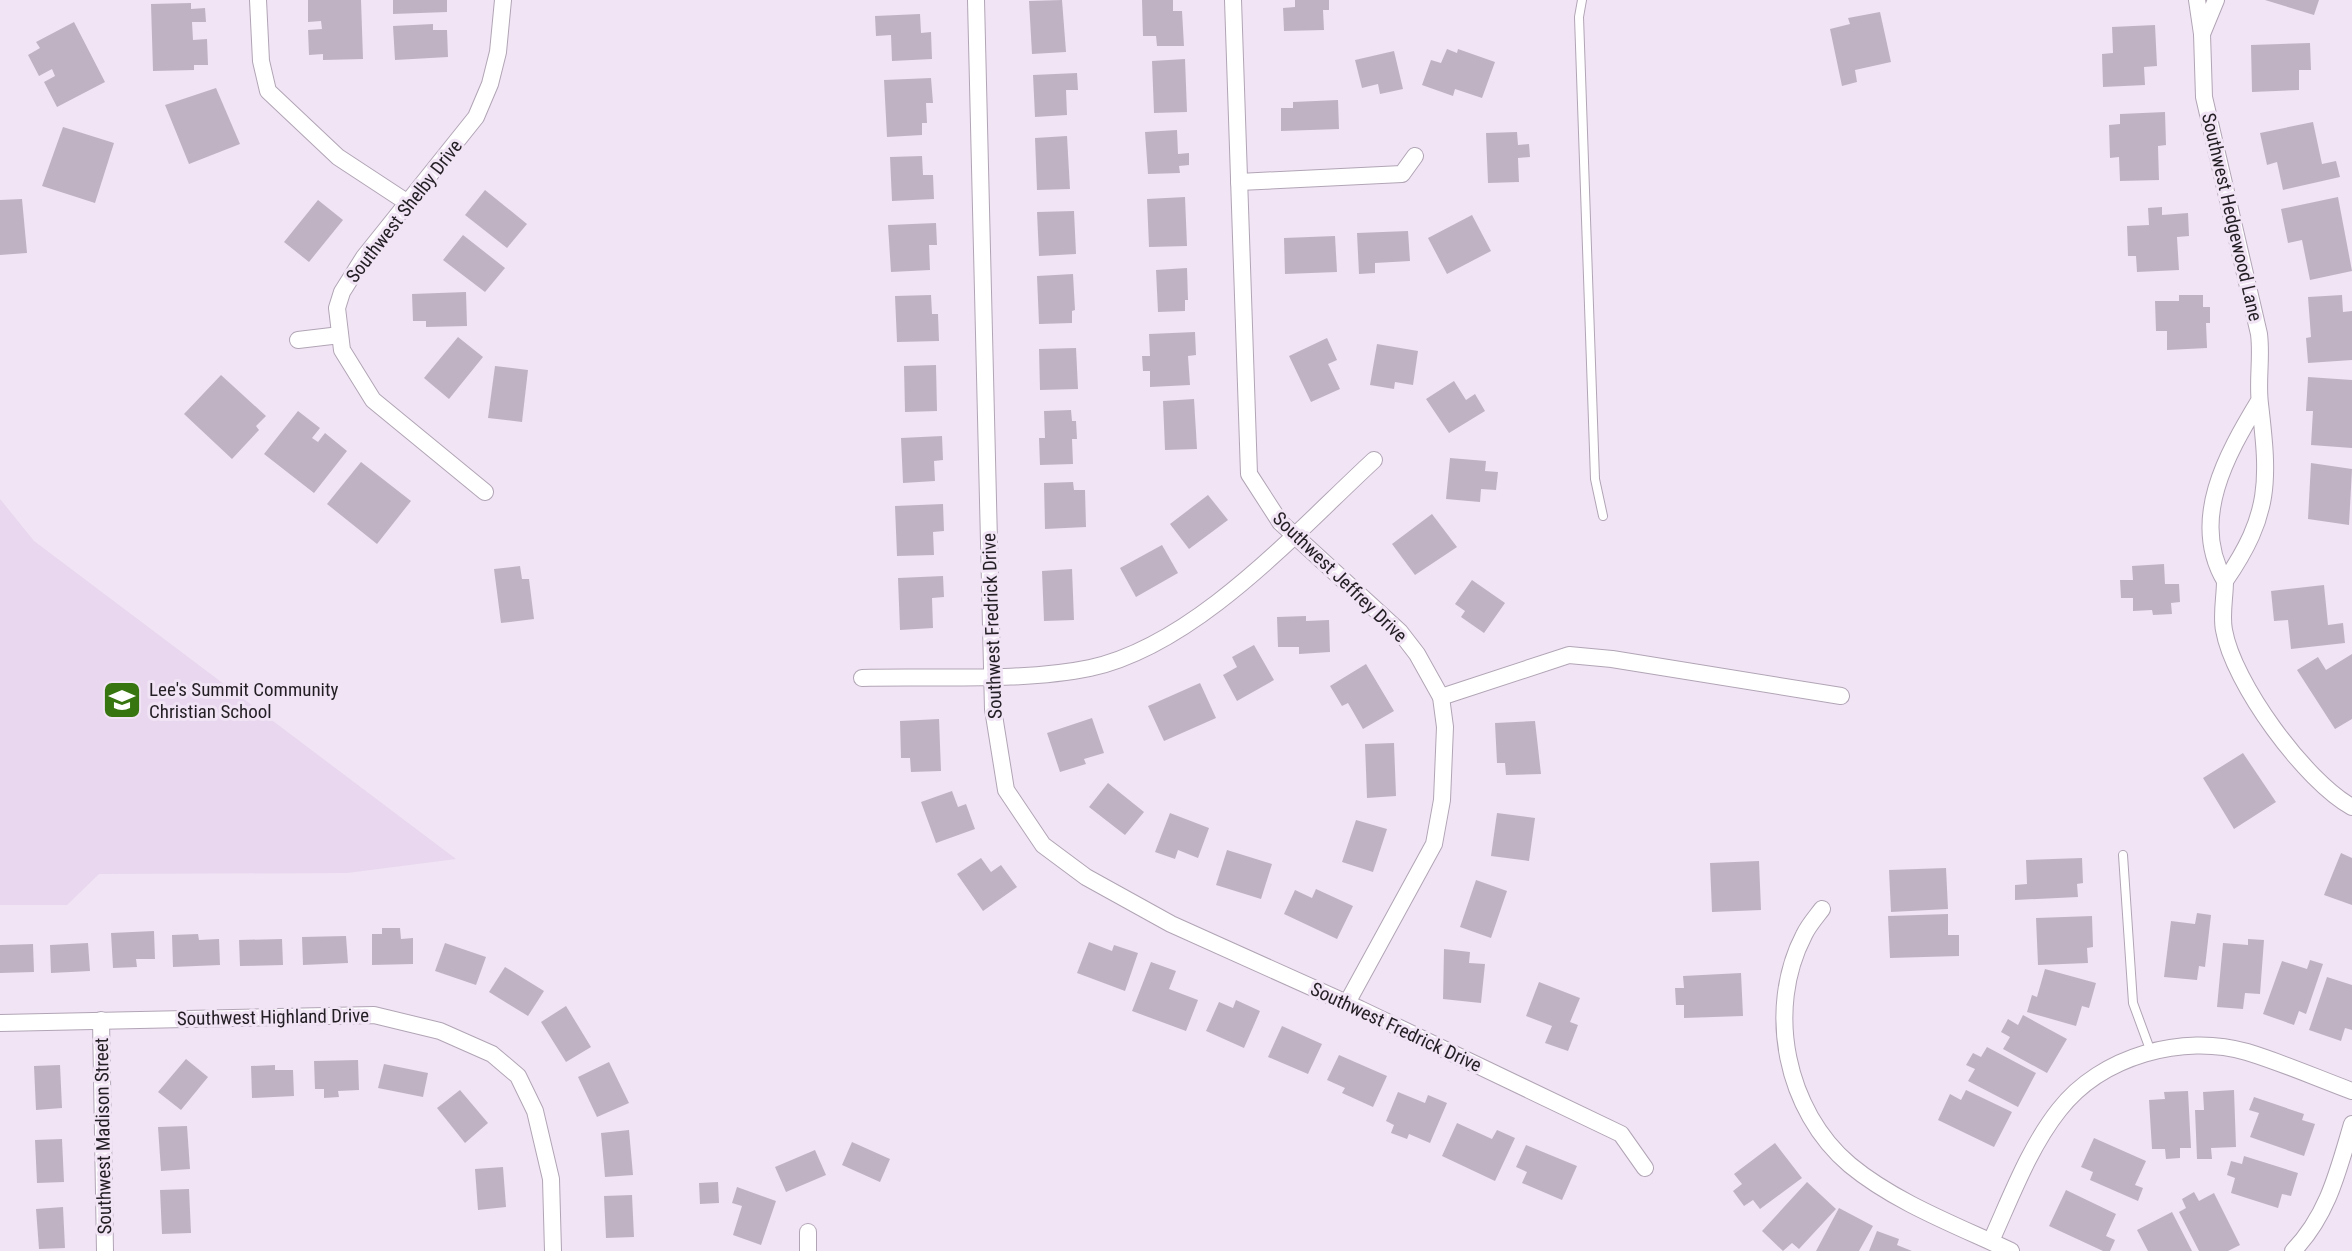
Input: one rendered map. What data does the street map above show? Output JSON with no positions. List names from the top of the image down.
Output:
{
  "streets": {
    "street": [
      "Southwest Shelby Drive",
      "Southwest Hedgewood Lane",
      "Southwest Jeffrey Drive",
      "Southwest Fredrick Drive",
      "Southwest Highland Drive",
      "Southwest Madison Street"
    ]
  },
  "crossings": [
    ["Southwest Jeffrey Drive", "Southwest Fredrick Drive"],
    ["Southwest Highland Drive", "Southwest Madison Street"]
  ],
  "places": {
    "school or university": ["Lee's Summit Community Christian School"]
  }
}
